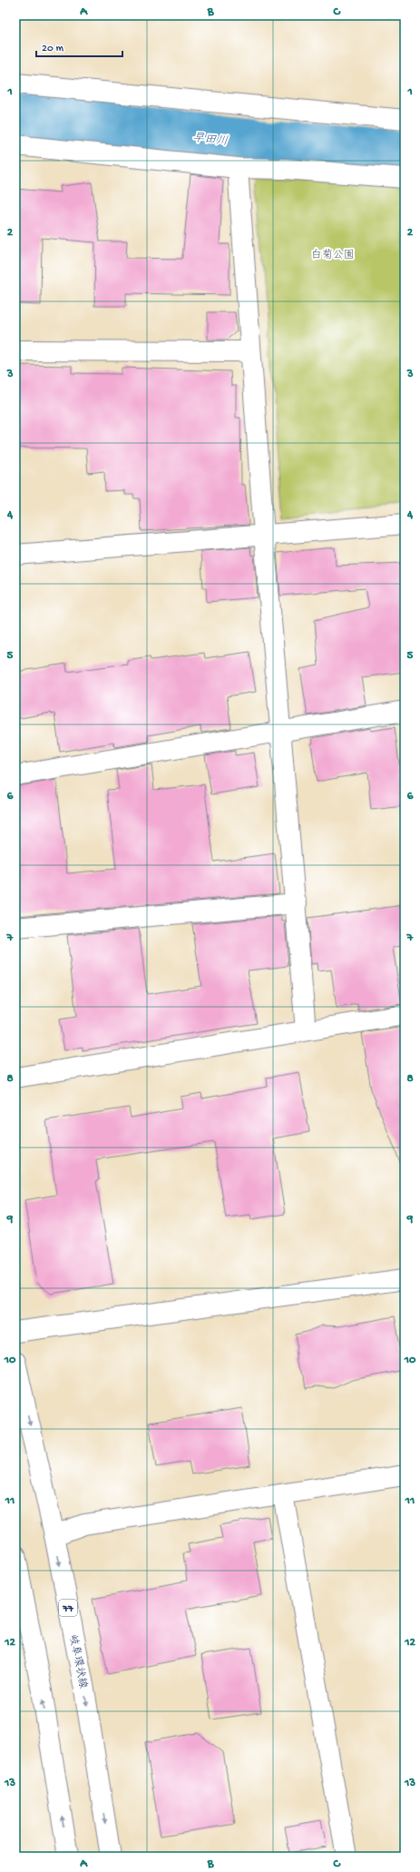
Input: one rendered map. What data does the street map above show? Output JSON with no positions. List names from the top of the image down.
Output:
{
  "streets": {
    "street": ["77", "岐阜環状線"]
  },
  "water": ["早田川"],
  "parks": ["白菊公園"],
  "scale_bar": "20 m",
  "grid": {
    "columns": ["A", "B", "C"],
    "rows": [
      "1",
      "2",
      "3",
      "4",
      "5",
      "6",
      "7",
      "8",
      "9",
      "10",
      "11",
      "12",
      "13"
    ]
  }
}
